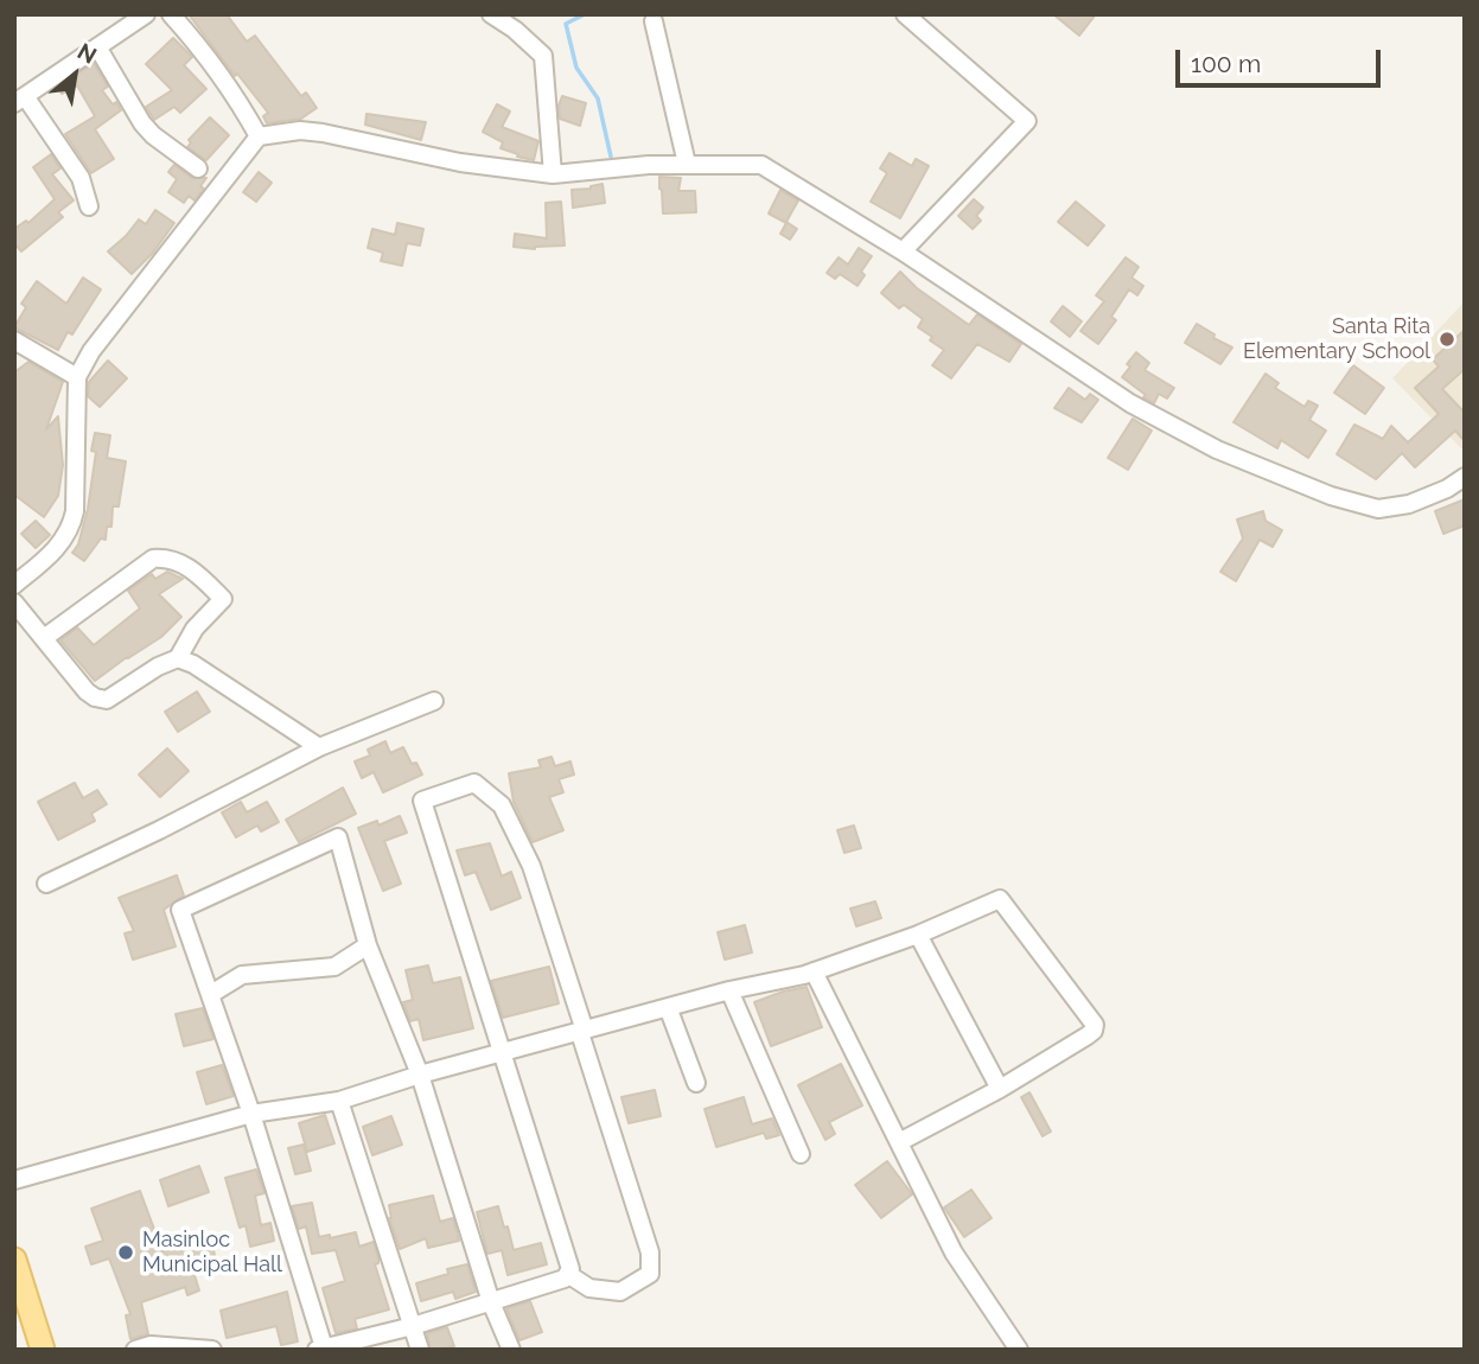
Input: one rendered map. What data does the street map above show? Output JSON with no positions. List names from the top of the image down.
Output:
{
  "places": ["Santa Rita Elementary School", "Masinloc Municipal Hall"],
  "scale_bar": "100 m",
  "north": "top right"
}
